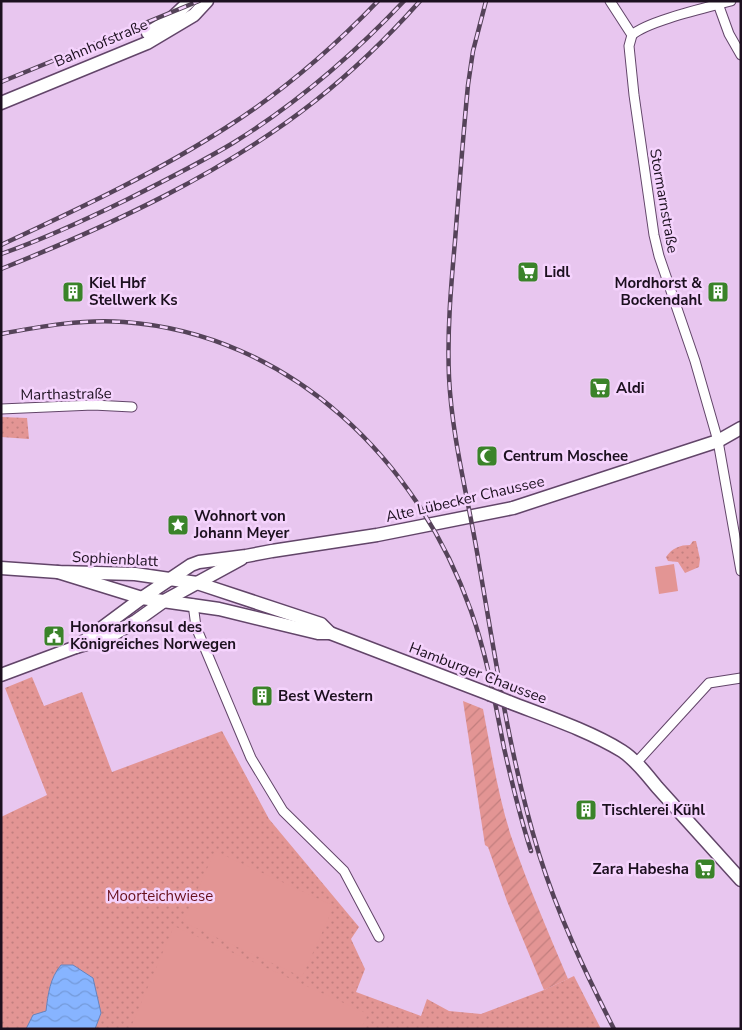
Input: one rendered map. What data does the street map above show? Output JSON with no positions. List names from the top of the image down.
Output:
{
  "streets": {
    "main road": [
      "Bahnhofstraße",
      "Alte Lübecker Chaussee",
      "Sophienblatt",
      "Hamburger Chaussee"
    ],
    "street": ["Stormarnstraße", "Marthastraße"]
  },
  "crossings": [
    ["Stormarnstraße", "Alte Lübecker Chaussee"],
    ["Alte Lübecker Chaussee", "Sophienblatt"],
    ["Alte Lübecker Chaussee", "Hamburger Chaussee"],
    ["Sophienblatt", "Hamburger Chaussee"]
  ],
  "parks": ["Moorteichwiese"],
  "places": {
    "supermarket": ["Lidl", "Aldi", "Zara Habesha"],
    "building": [
      "Kiel Hbf Stellwerk Ks",
      "Mordhorst & Bockendahl",
      "Best Western",
      "Tischlerei Kühl"
    ],
    "mosque": ["Centrum Moschee"],
    "place": ["Wohnort von Johann Meyer"],
    "public building": ["Honorarkonsul des Königreiches Norwegen"]
  }
}
